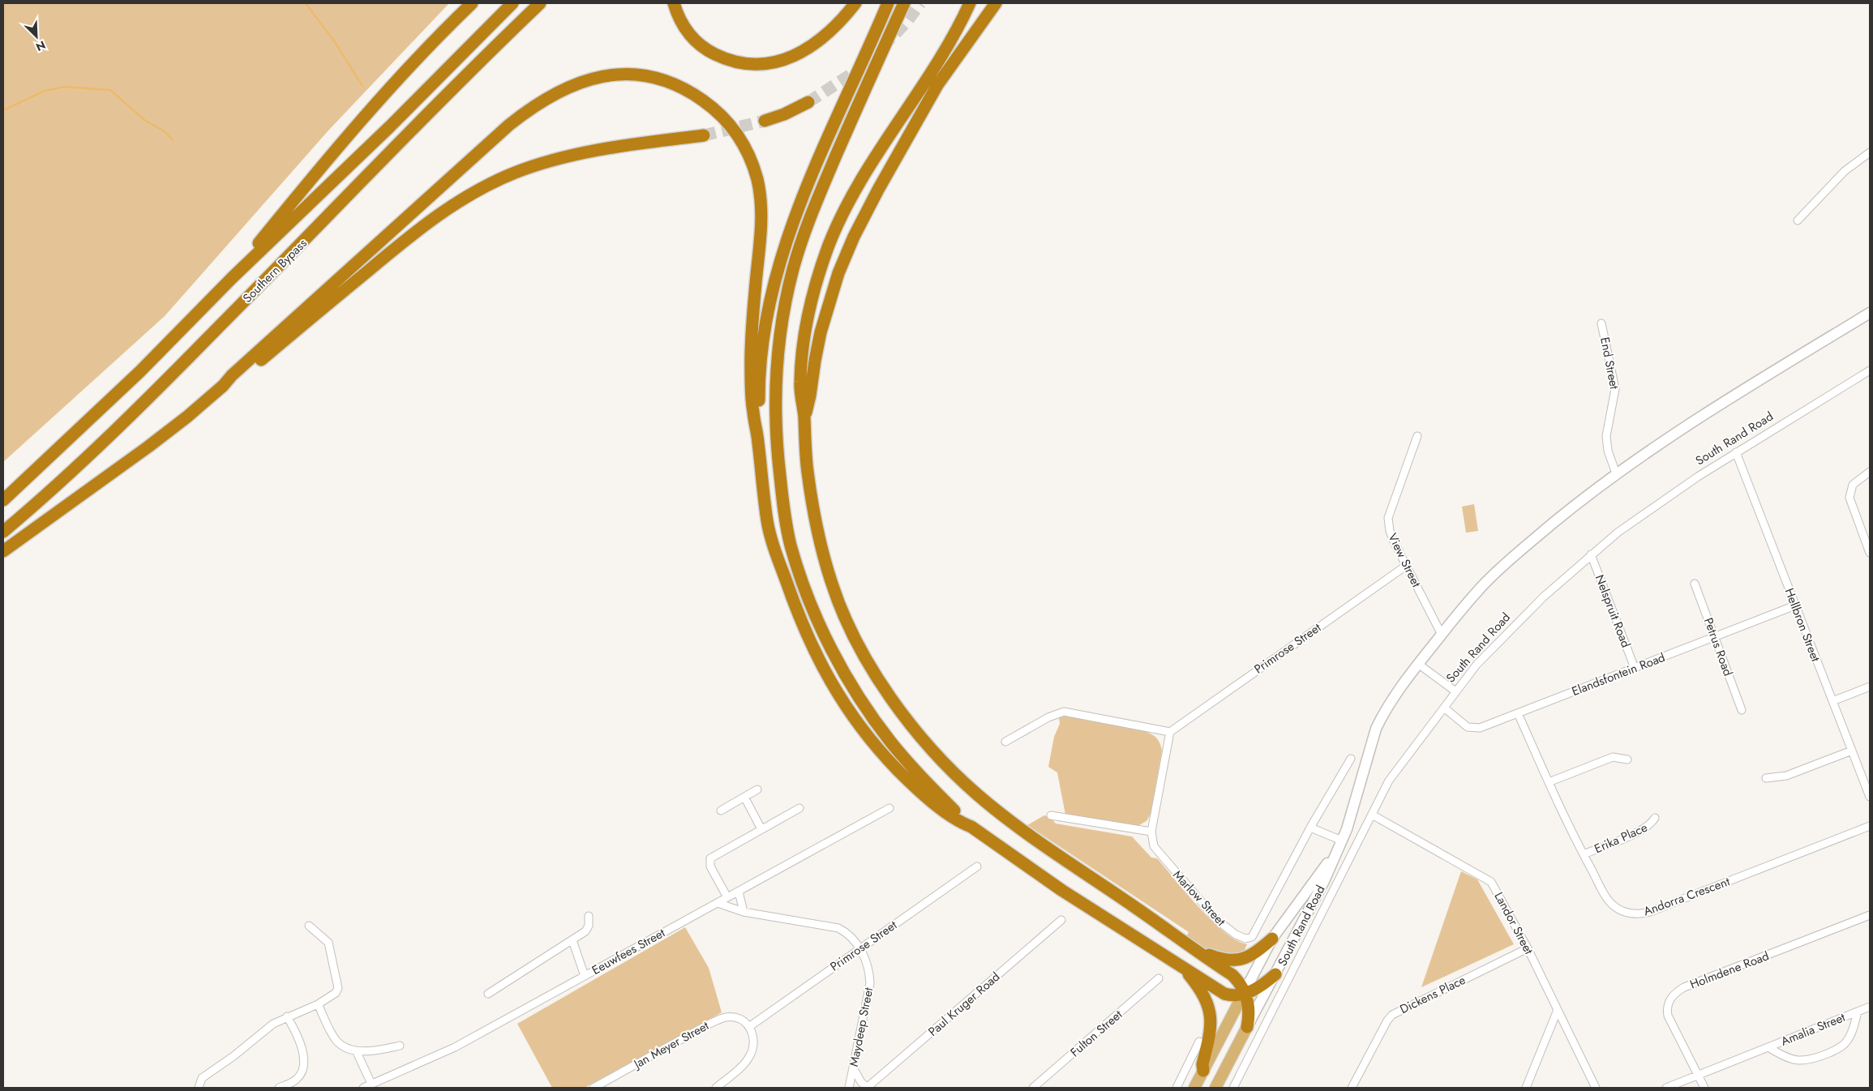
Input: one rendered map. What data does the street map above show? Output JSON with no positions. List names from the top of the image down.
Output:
{
  "streets": {
    "highway": ["Southern Bypass"],
    "main road": ["South Rand Road"],
    "street": [
      "End Street",
      "View Street",
      "Nelspruit Road",
      "Hellbron Street",
      "Petrus Road",
      "Primrose Street",
      "Elandsfontein Road",
      "Erika Place",
      "Andorra Crescent",
      "Marlow Street",
      "Landor Street",
      "Eeuwfees Street",
      "Holmdene Road",
      "Dickens Place",
      "Paul Kruger Road",
      "Maydeep Street",
      "Amalia Street",
      "Fulton Street",
      "Jan Meyer Street"
    ]
  },
  "crossings": [
    ["End Street", "South Rand Road"],
    ["South Rand Road", "View Street"],
    ["South Rand Road", "Nelspruit Road"],
    ["South Rand Road", "Hellbron Street"],
    ["South Rand Road", "Elandsfontein Road"],
    ["South Rand Road", "Landor Street"],
    ["View Street", "Primrose Street"],
    ["Nelspruit Road", "Elandsfontein Road"],
    ["Hellbron Street", "Elandsfontein Road"],
    ["Petrus Road", "Elandsfontein Road"],
    ["Primrose Street", "Maydeep Street"],
    ["Primrose Street", "Jan Meyer Street"],
    ["Elandsfontein Road", "Andorra Crescent"],
    ["Erika Place", "Andorra Crescent"],
    ["Landor Street", "Dickens Place"],
    ["Eeuwfees Street", "Maydeep Street"],
    ["Holmdene Road", "Amalia Street"]
  ],
  "north": "bottom right"
}
